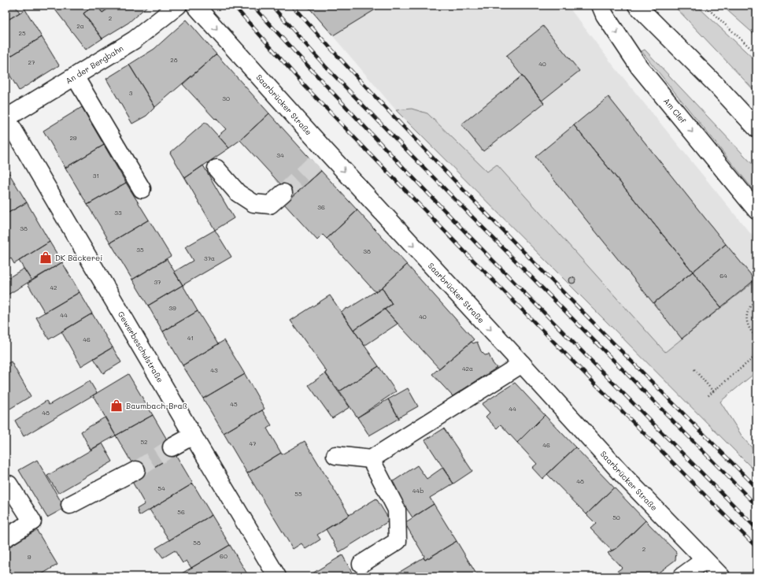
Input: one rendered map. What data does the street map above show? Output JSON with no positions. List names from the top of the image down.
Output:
{
  "streets": {
    "street": [
      "An der Bergbahn",
      "Saarbrücker Straße",
      "Am Clef",
      "Gewerbeschulstraße"
    ]
  },
  "crossings": [
    ["An der Bergbahn", "Gewerbeschulstraße"]
  ],
  "one_way": ["Saarbrücker Straße"],
  "places": {
    "shop": ["DK Bäckerei", "Baumbach-Braß"]
  },
  "house_numbers": [
    "2",
    "2a",
    "25",
    "28",
    "27",
    "40",
    "3",
    "30",
    "29",
    "34",
    "31",
    "36",
    "33",
    "38",
    "35",
    "38",
    "37a",
    "64",
    "37",
    "42",
    "39",
    "44",
    "40",
    "41",
    "46",
    "42a",
    "43",
    "45",
    "44",
    "48",
    "52",
    "47",
    "46",
    "48",
    "54",
    "44b",
    "55",
    "56",
    "50",
    "58",
    "2",
    "60",
    "9"
  ]
}
